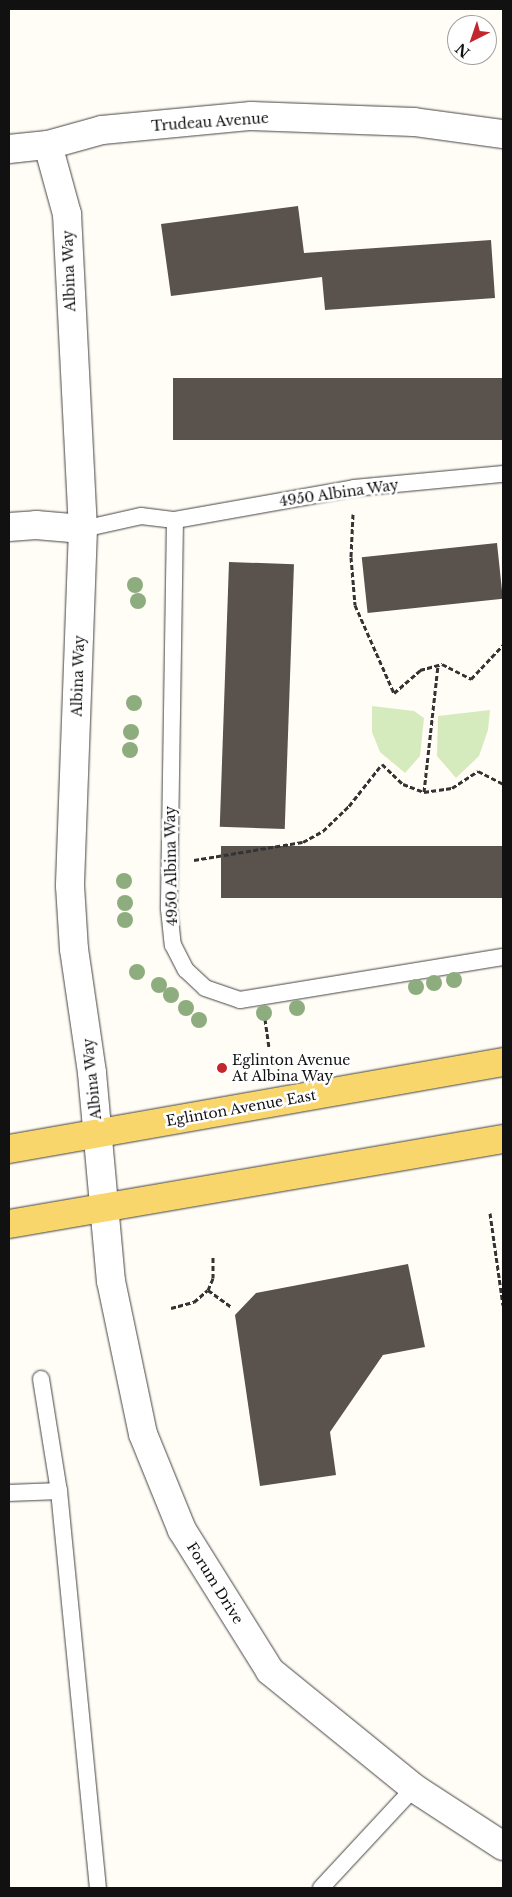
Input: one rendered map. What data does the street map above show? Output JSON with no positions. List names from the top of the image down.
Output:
{
  "streets": {
    "main road": ["Eglinton Avenue East"],
    "street": ["Trudeau Avenue", "Albina Way", "Forum Drive"],
    "lane": ["4950 Albina Way"]
  },
  "crossings": [
    ["Trudeau Avenue", "Albina Way"],
    ["Albina Way", "4950 Albina Way"],
    ["Albina Way", "Eglinton Avenue East"],
    ["Albina Way", "Forum Drive"]
  ],
  "places": ["Eglinton Avenue At Albina Way"],
  "north": "bottom left"
}
